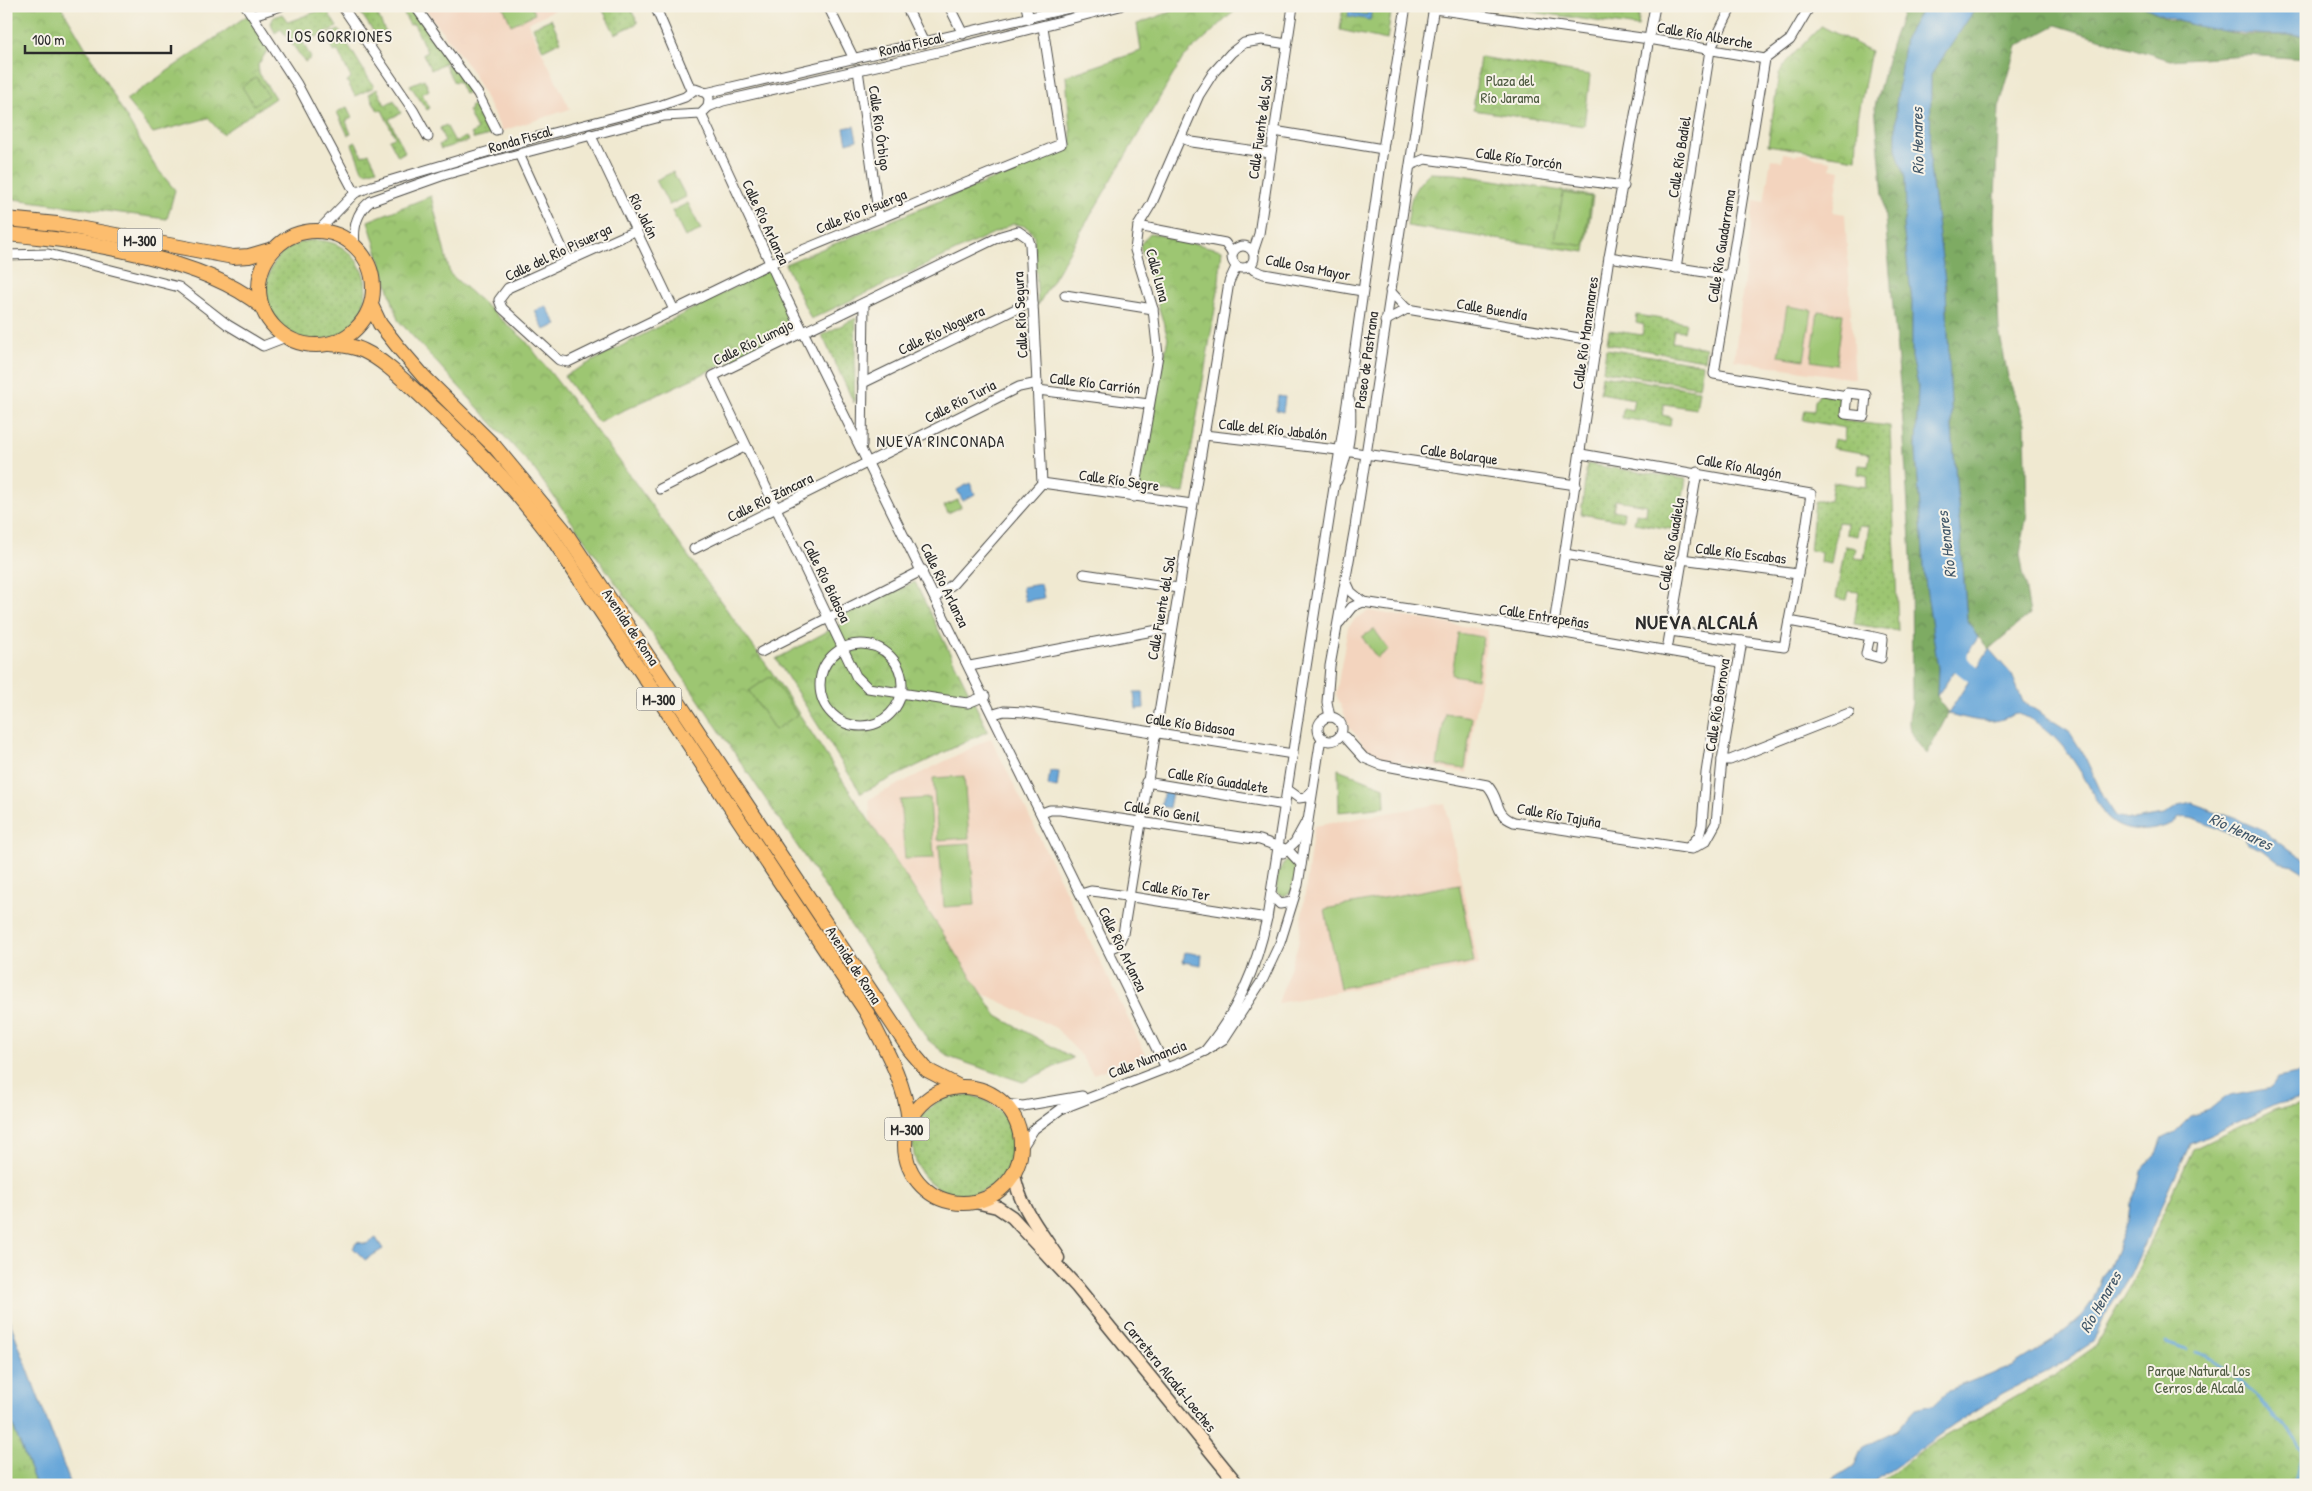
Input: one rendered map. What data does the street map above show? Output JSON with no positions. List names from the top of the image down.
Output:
{
  "streets": {
    "main road": ["M-300", "Avenida de Roma", "Carretera Alcalá-Loeches"],
    "street": [
      "Calle Río Alberche",
      "Ronda Fiscal",
      "Calle Fuente del Sol",
      "Calle Río Órbigo",
      "Calle Río Badiel",
      "Calle Río Torcón",
      "Calle Río Pisuerga",
      "Río Jalón",
      "Calle Río Arlanza",
      "Calle Río Guadarrama",
      "Calle del Río Pisuerga",
      "Calle Osa Mayor",
      "Calle Luna",
      "Calle Buendía",
      "Calle Río Segura",
      "Calle Río Noguera",
      "Calle Río Manzanares",
      "Calle Río Lumajo",
      "Paseo de Pastrana",
      "Calle Río Carrión",
      "Calle Río Turia",
      "Calle del Río Jabalón",
      "Calle Bolarque",
      "Calle Río Alagón",
      "Calle Río Segre",
      "Calle Río Záncara",
      "Calle Río Guadiela",
      "Calle Río Escabas",
      "Calle Río Bidasoa",
      "Calle Entrepeñas",
      "Calle Río Bornova",
      "Calle Río Guadalete",
      "Calle Río Genil",
      "Calle Río Tajuña",
      "Calle Río Ter",
      "Calle Numancia"
    ]
  },
  "crossings": [
    ["Calle Río Alberche", "Calle Río Badiel"],
    ["Calle Río Alberche", "Calle Río Guadarrama"],
    ["Calle Río Alberche", "Calle Río Manzanares"],
    ["Calle Río Alberche", "Paseo de Pastrana"],
    ["Ronda Fiscal", "Calle Río Órbigo"],
    ["Ronda Fiscal", "Calle Río Pisuerga"],
    ["Ronda Fiscal", "Río Jalón"],
    ["Ronda Fiscal", "Calle Río Arlanza"],
    ["Ronda Fiscal", "M-300"],
    ["Ronda Fiscal", "Avenida de Roma"],
    ["Calle Fuente del Sol", "Calle Río Arlanza"],
    ["Calle Fuente del Sol", "Calle Osa Mayor"],
    ["Calle Fuente del Sol", "Calle Luna"],
    ["Calle Fuente del Sol", "Calle del Río Jabalón"],
    ["Calle Fuente del Sol", "Calle Río Segre"],
    ["Calle Fuente del Sol", "Calle Río Bidasoa"],
    ["Calle Fuente del Sol", "Calle Río Guadalete"],
    ["Calle Fuente del Sol", "Calle Río Genil"],
    ["Calle Fuente del Sol", "Calle Río Ter"],
    ["Calle Río Órbigo", "Calle Río Pisuerga"],
    ["Calle Río Torcón", "Calle Río Manzanares"],
    ["Calle Río Torcón", "Paseo de Pastrana"],
    ["Calle Río Pisuerga", "Río Jalón"],
    ["Calle Río Pisuerga", "Calle Río Arlanza"],
    ["Calle Río Pisuerga", "Calle del Río Pisuerga"],
    ["Río Jalón", "Calle del Río Pisuerga"],
    ["Calle Río Arlanza", "Calle Río Segura"],
    ["Calle Río Arlanza", "Calle Río Lumajo"],
    ["Calle Río Arlanza", "Calle Río Turia"],
    ["Calle Río Arlanza", "Calle Río Bidasoa"],
    ["Calle Río Arlanza", "Calle Río Genil"],
    ["Calle Río Arlanza", "Calle Río Ter"],
    ["Calle Río Arlanza", "Calle Numancia"],
    ["M-300", "Avenida de Roma"],
    ["M-300", "Calle Numancia"],
    ["M-300", "Carretera Alcalá-Loeches"],
    ["Calle Osa Mayor", "Paseo de Pastrana"],
    ["Calle Luna", "Calle Río Carrión"],
    ["Calle Luna", "Calle Río Segre"],
    ["Calle Buendía", "Calle Río Manzanares"],
    ["Calle Río Segura", "Calle Río Noguera"],
    ["Calle Río Segura", "Calle Río Lumajo"],
    ["Calle Río Segura", "Calle Río Carrión"],
    ["Calle Río Segura", "Calle Río Turia"],
    ["Calle Río Segura", "Calle Río Segre"],
    ["Calle Río Manzanares", "Calle Bolarque"],
    ["Calle Río Manzanares", "Calle Río Alagón"],
    ["Calle Río Manzanares", "Calle Entrepeñas"],
    ["Calle Río Lumajo", "Calle Río Bidasoa"],
    ["Paseo de Pastrana", "Calle del Río Jabalón"],
    ["Paseo de Pastrana", "Calle Bolarque"],
    ["Paseo de Pastrana", "Calle Río Bidasoa"],
    ["Paseo de Pastrana", "Calle Río Guadalete"],
    ["Paseo de Pastrana", "Calle Río Genil"],
    ["Paseo de Pastrana", "Calle Río Tajuña"],
    ["Paseo de Pastrana", "Calle Río Ter"],
    ["Paseo de Pastrana", "Calle Numancia"],
    ["Calle Río Carrión", "Calle Río Turia"],
    ["Calle Río Turia", "Calle Río Záncara"],
    ["Calle del Río Jabalón", "Calle Bolarque"],
    ["Calle Río Alagón", "Calle Río Guadiela"],
    ["Calle Río Alagón", "Calle Río Escabas"],
    ["Calle Río Záncara", "Calle Río Bidasoa"],
    ["Calle Río Guadiela", "Calle Río Escabas"],
    ["Calle Río Guadiela", "Calle Entrepeñas"],
    ["Calle Entrepeñas", "Calle Río Bornova"],
    ["Avenida de Roma", "Calle Numancia"],
    ["Avenida de Roma", "Carretera Alcalá-Loeches"],
    ["Calle Río Bornova", "Calle Río Tajuña"],
    ["Calle Numancia", "Carretera Alcalá-Loeches"]
  ],
  "districts": ["LOS GORRIONES", "NUEVA RINCONADA", "NUEVA ALCALÁ"],
  "water": ["Río Henares"],
  "parks": ["Plaza del Río Jarama", "Parque Natural Los Cerros de Alcalá"],
  "scale_bar": "100 m"
}
